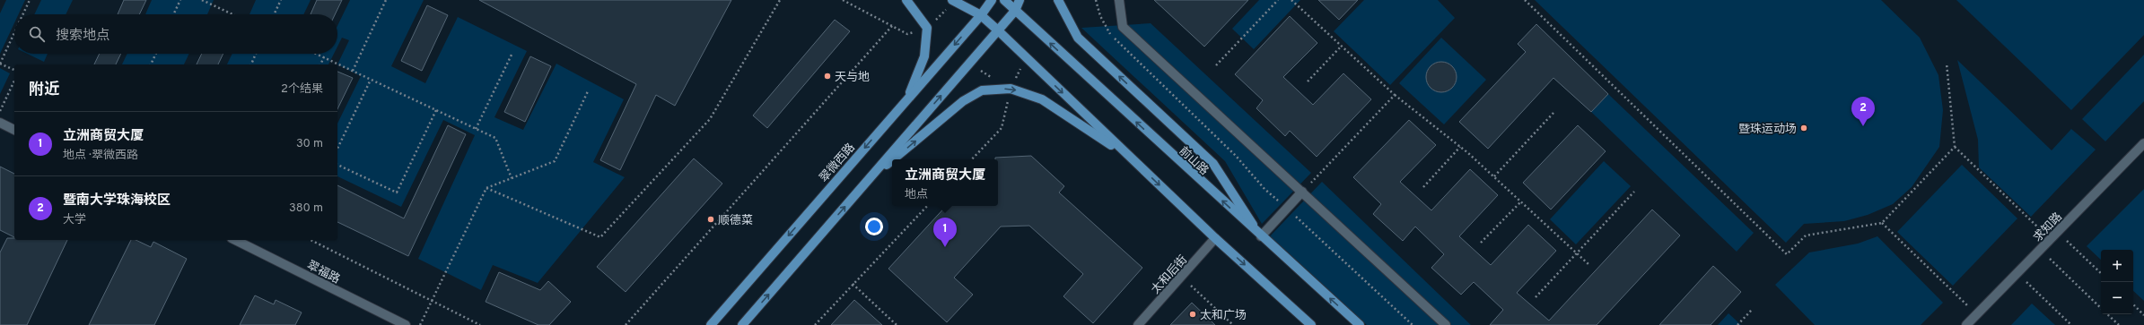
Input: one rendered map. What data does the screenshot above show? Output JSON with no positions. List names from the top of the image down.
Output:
{
  "streets": {
    "main road": ["前山路", "翠微西路"],
    "street": ["求知路", "翠福路", "太和后街"]
  },
  "places": [
    "天与地",
    "暨珠运动场",
    "顺德菜",
    "太和广场"
  ],
  "page": {
    "search": "搜索地点",
    "heading": ["附近", "2个结果"],
    "pins": ["2", "1"],
    "list": [
      {
        "mark": "1",
        "name": "立洲商贸大厦",
        "note": "地点 · 翠微西路",
        "value": "30 m"
      },
      {
        "mark": "2",
        "name": "暨南大学珠海校区",
        "note": "大学",
        "value": "380 m"
      }
    ],
    "popup": ["立洲商贸大厦", "地点"],
    "map_buttons": ["+", "−"]
  }
}
